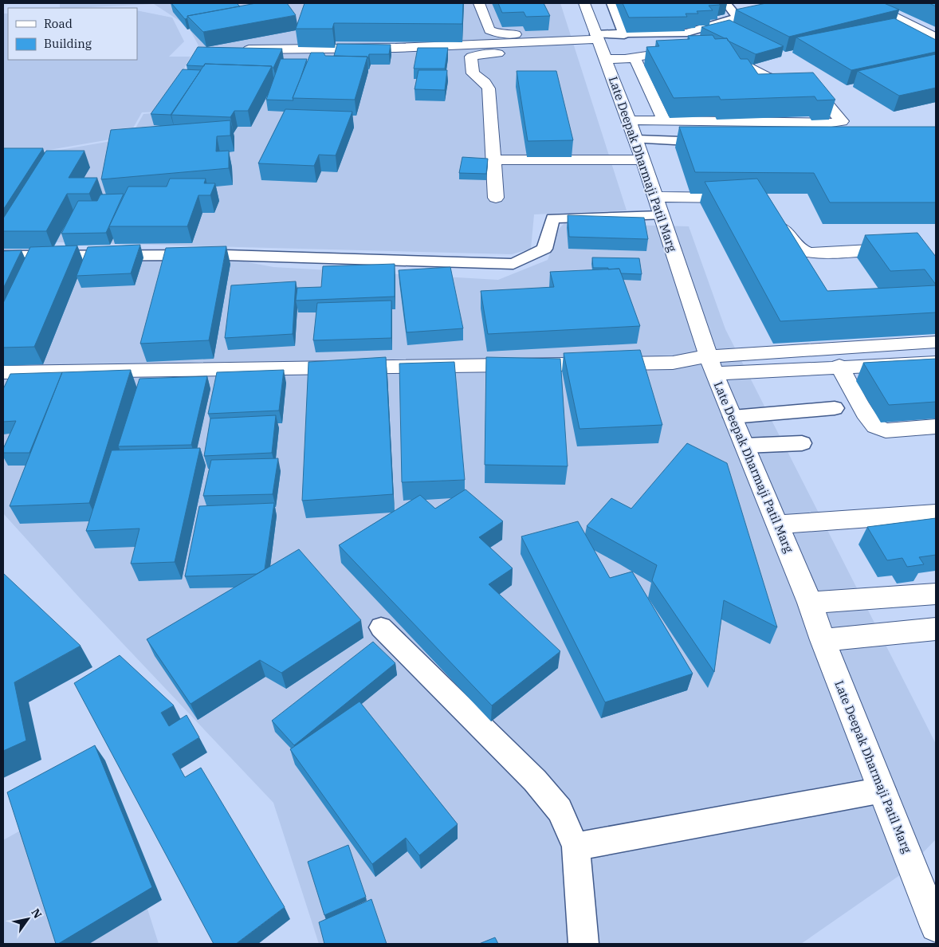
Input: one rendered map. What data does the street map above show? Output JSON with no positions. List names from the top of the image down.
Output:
{
  "streets": {
    "street": ["Late Deepak Dharmaji Patil Marg"]
  },
  "legend": ["Road", "Building"],
  "north": "top right"
}
